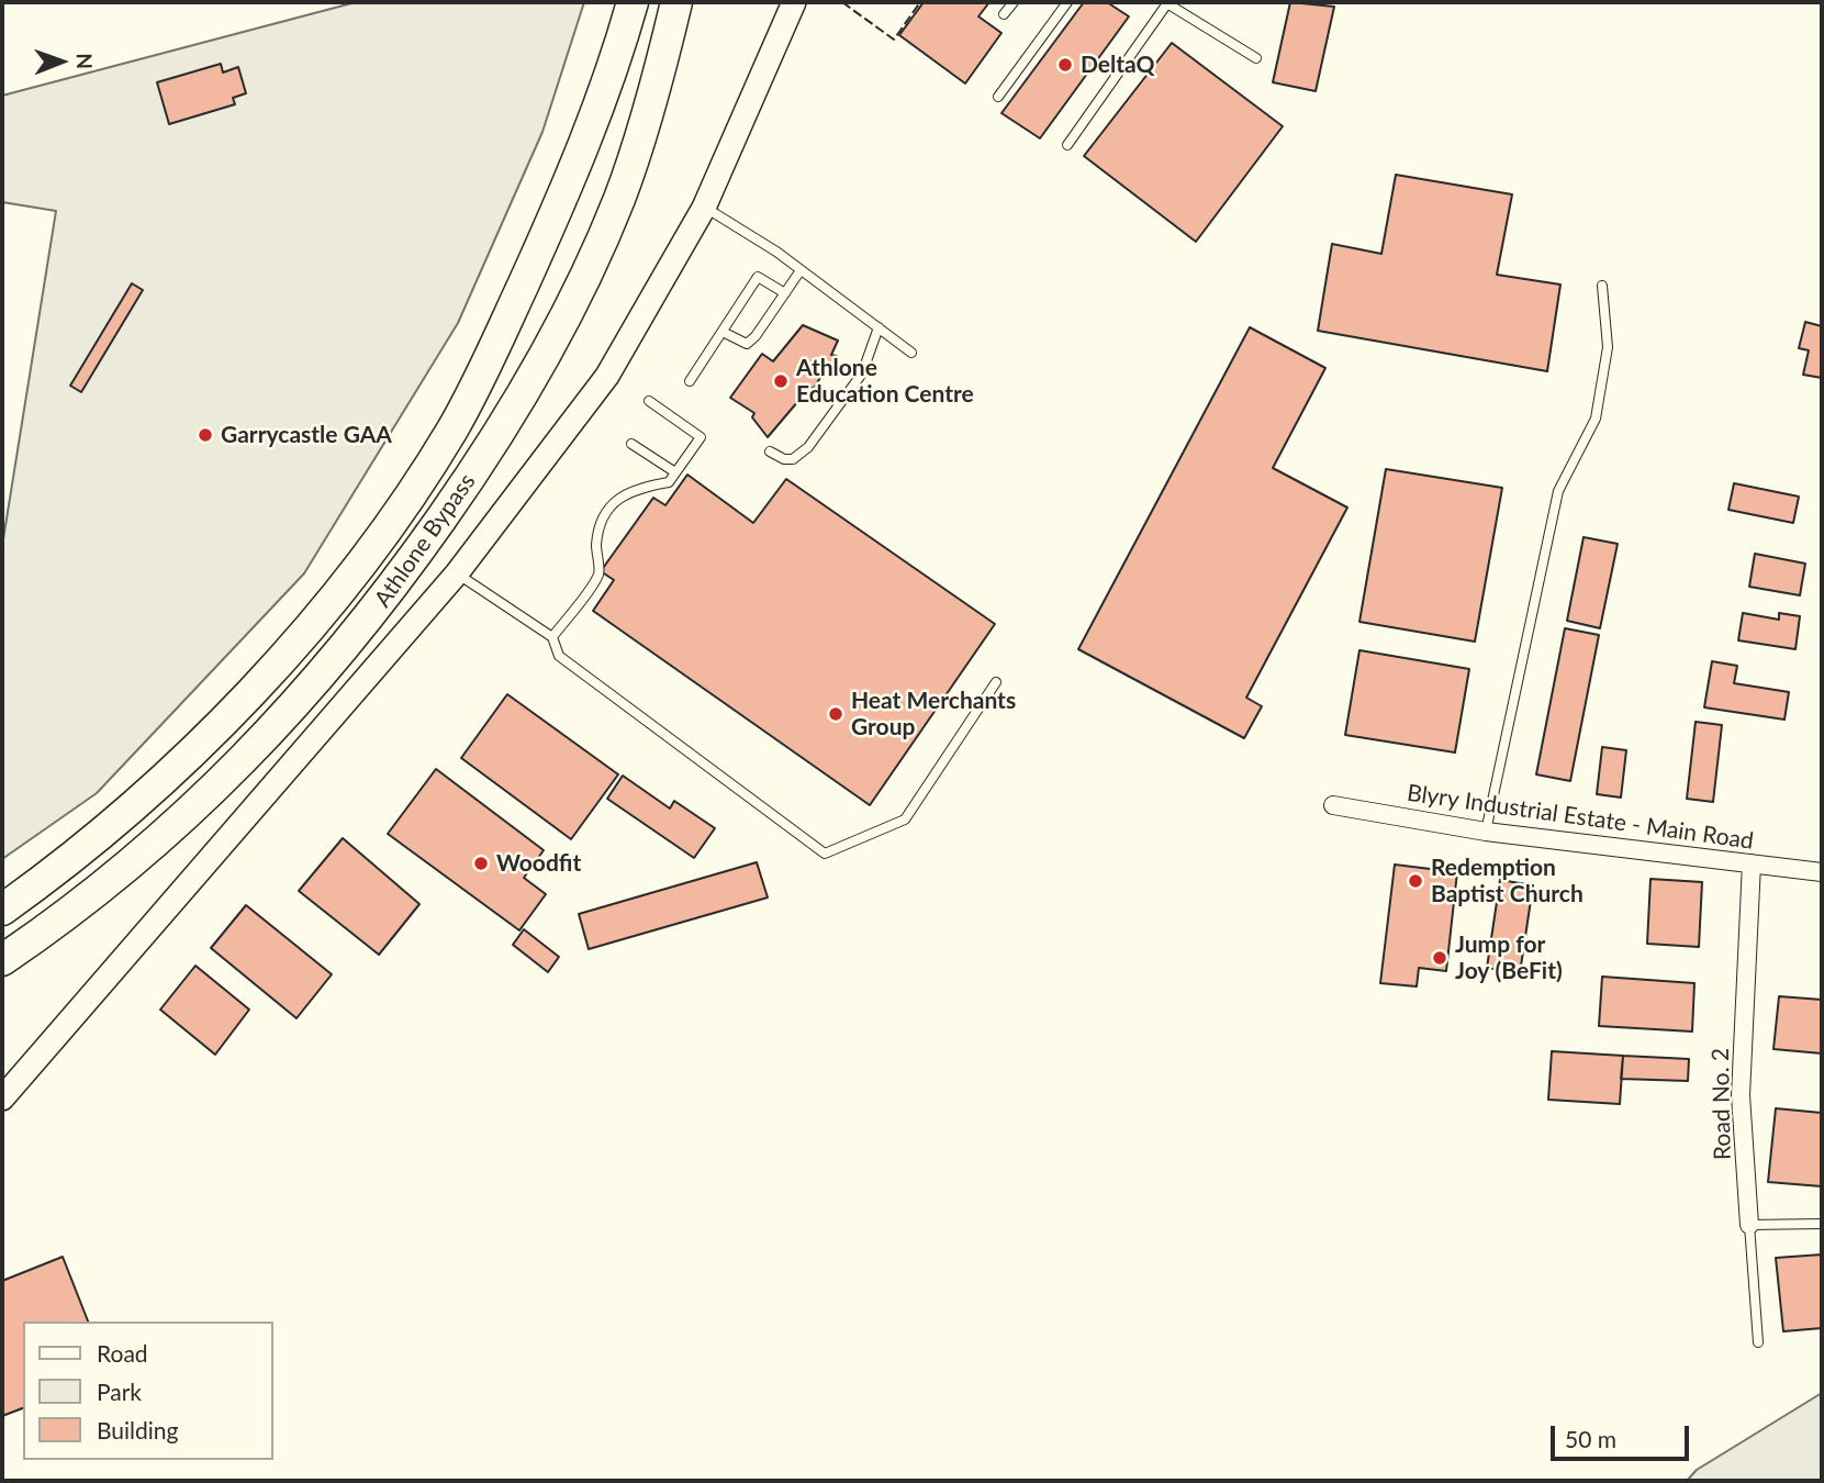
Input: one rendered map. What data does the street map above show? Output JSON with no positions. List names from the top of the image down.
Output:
{
  "streets": {
    "highway": ["Athlone Bypass"],
    "street": ["Blyry Industrial Estate - Main Road", "Road No. 2"]
  },
  "crossings": [
    ["Blyry Industrial Estate - Main Road", "Road No. 2"]
  ],
  "places": [
    "DeltaQ",
    "Athlone Education Centre",
    "Garrycastle GAA",
    "Heat Merchants Group",
    "Woodfit",
    "Redemption Baptist Church",
    "Jump for Joy (BeFit)"
  ],
  "legend": ["Road", "Park", "Building"],
  "scale_bar": "50 m",
  "north": "right"
}
